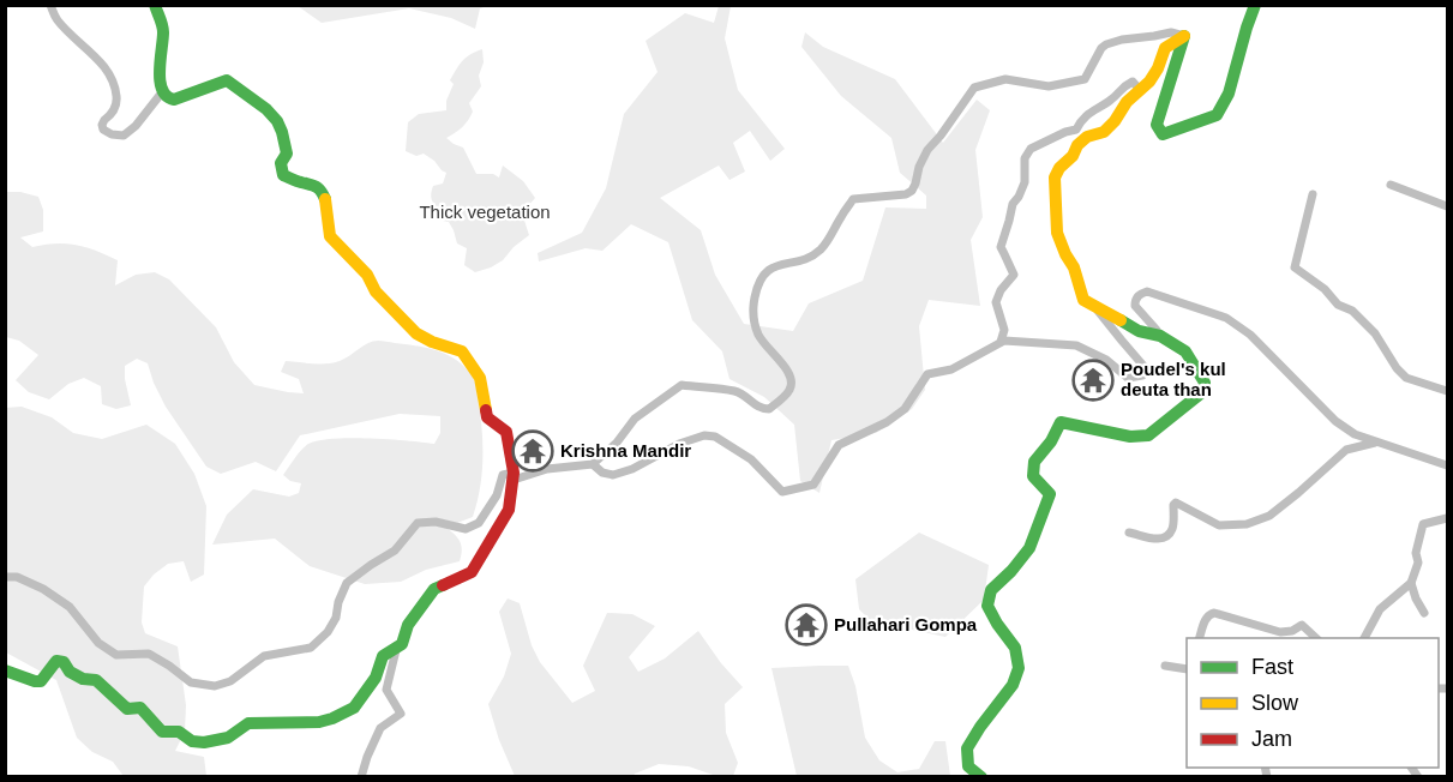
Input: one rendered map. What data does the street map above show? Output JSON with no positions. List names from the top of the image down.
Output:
{
  "parks": ["Thick vegetation"],
  "places": {
    "temple": ["Poudel's kul deuta than", "Krishna Mandir", "Pullahari Gompa"]
  },
  "legend": ["Fast", "Slow", "Jam"]
}
